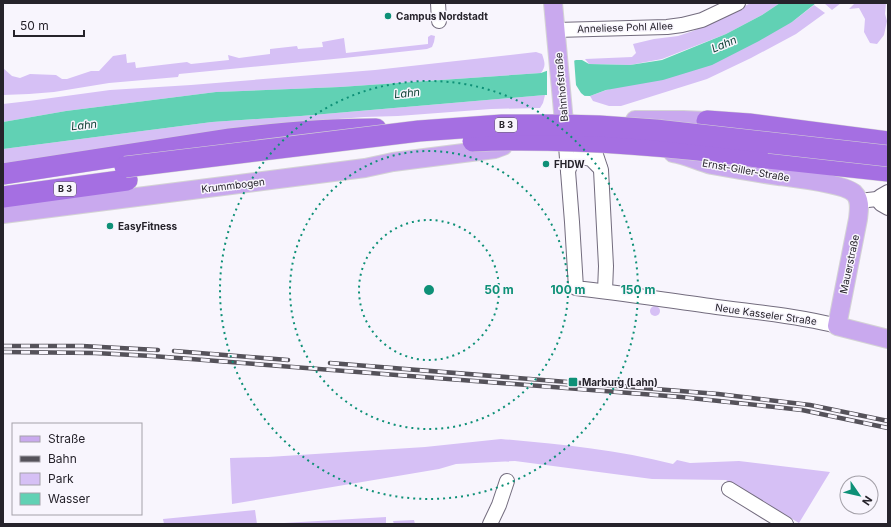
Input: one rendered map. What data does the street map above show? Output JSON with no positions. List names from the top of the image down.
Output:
{
  "streets": {
    "highway": ["B 3"],
    "main road": [
      "Bahnhofstraße",
      "Ernst-Giller-Straße",
      "Krummbogen",
      "Mauerstraße",
      "Neue Kasseler Straße"
    ],
    "street": ["Anneliese Pohl Allee"]
  },
  "crossings": [
    ["Anneliese Pohl Allee", "Bahnhofstraße"],
    ["Bahnhofstraße", "Ernst-Giller-Straße"],
    ["Bahnhofstraße", "Krummbogen"],
    ["Bahnhofstraße", "Neue Kasseler Straße"],
    ["B 3", "Krummbogen"],
    ["Ernst-Giller-Straße", "Krummbogen"],
    ["Ernst-Giller-Straße", "Mauerstraße"],
    ["Mauerstraße", "Neue Kasseler Straße"]
  ],
  "water": ["Lahn"],
  "places": {
    "other": ["Campus Nordstadt", "FHDW", "EasyFitness"],
    "transit": ["Marburg (Lahn)"]
  },
  "legend": [
    "Straße",
    "Bahn",
    "Park",
    "Wasser"
  ],
  "scale_bar": "50 m",
  "north": "bottom right",
  "rings": ["50 m", "100 m", "150 m"]
}
